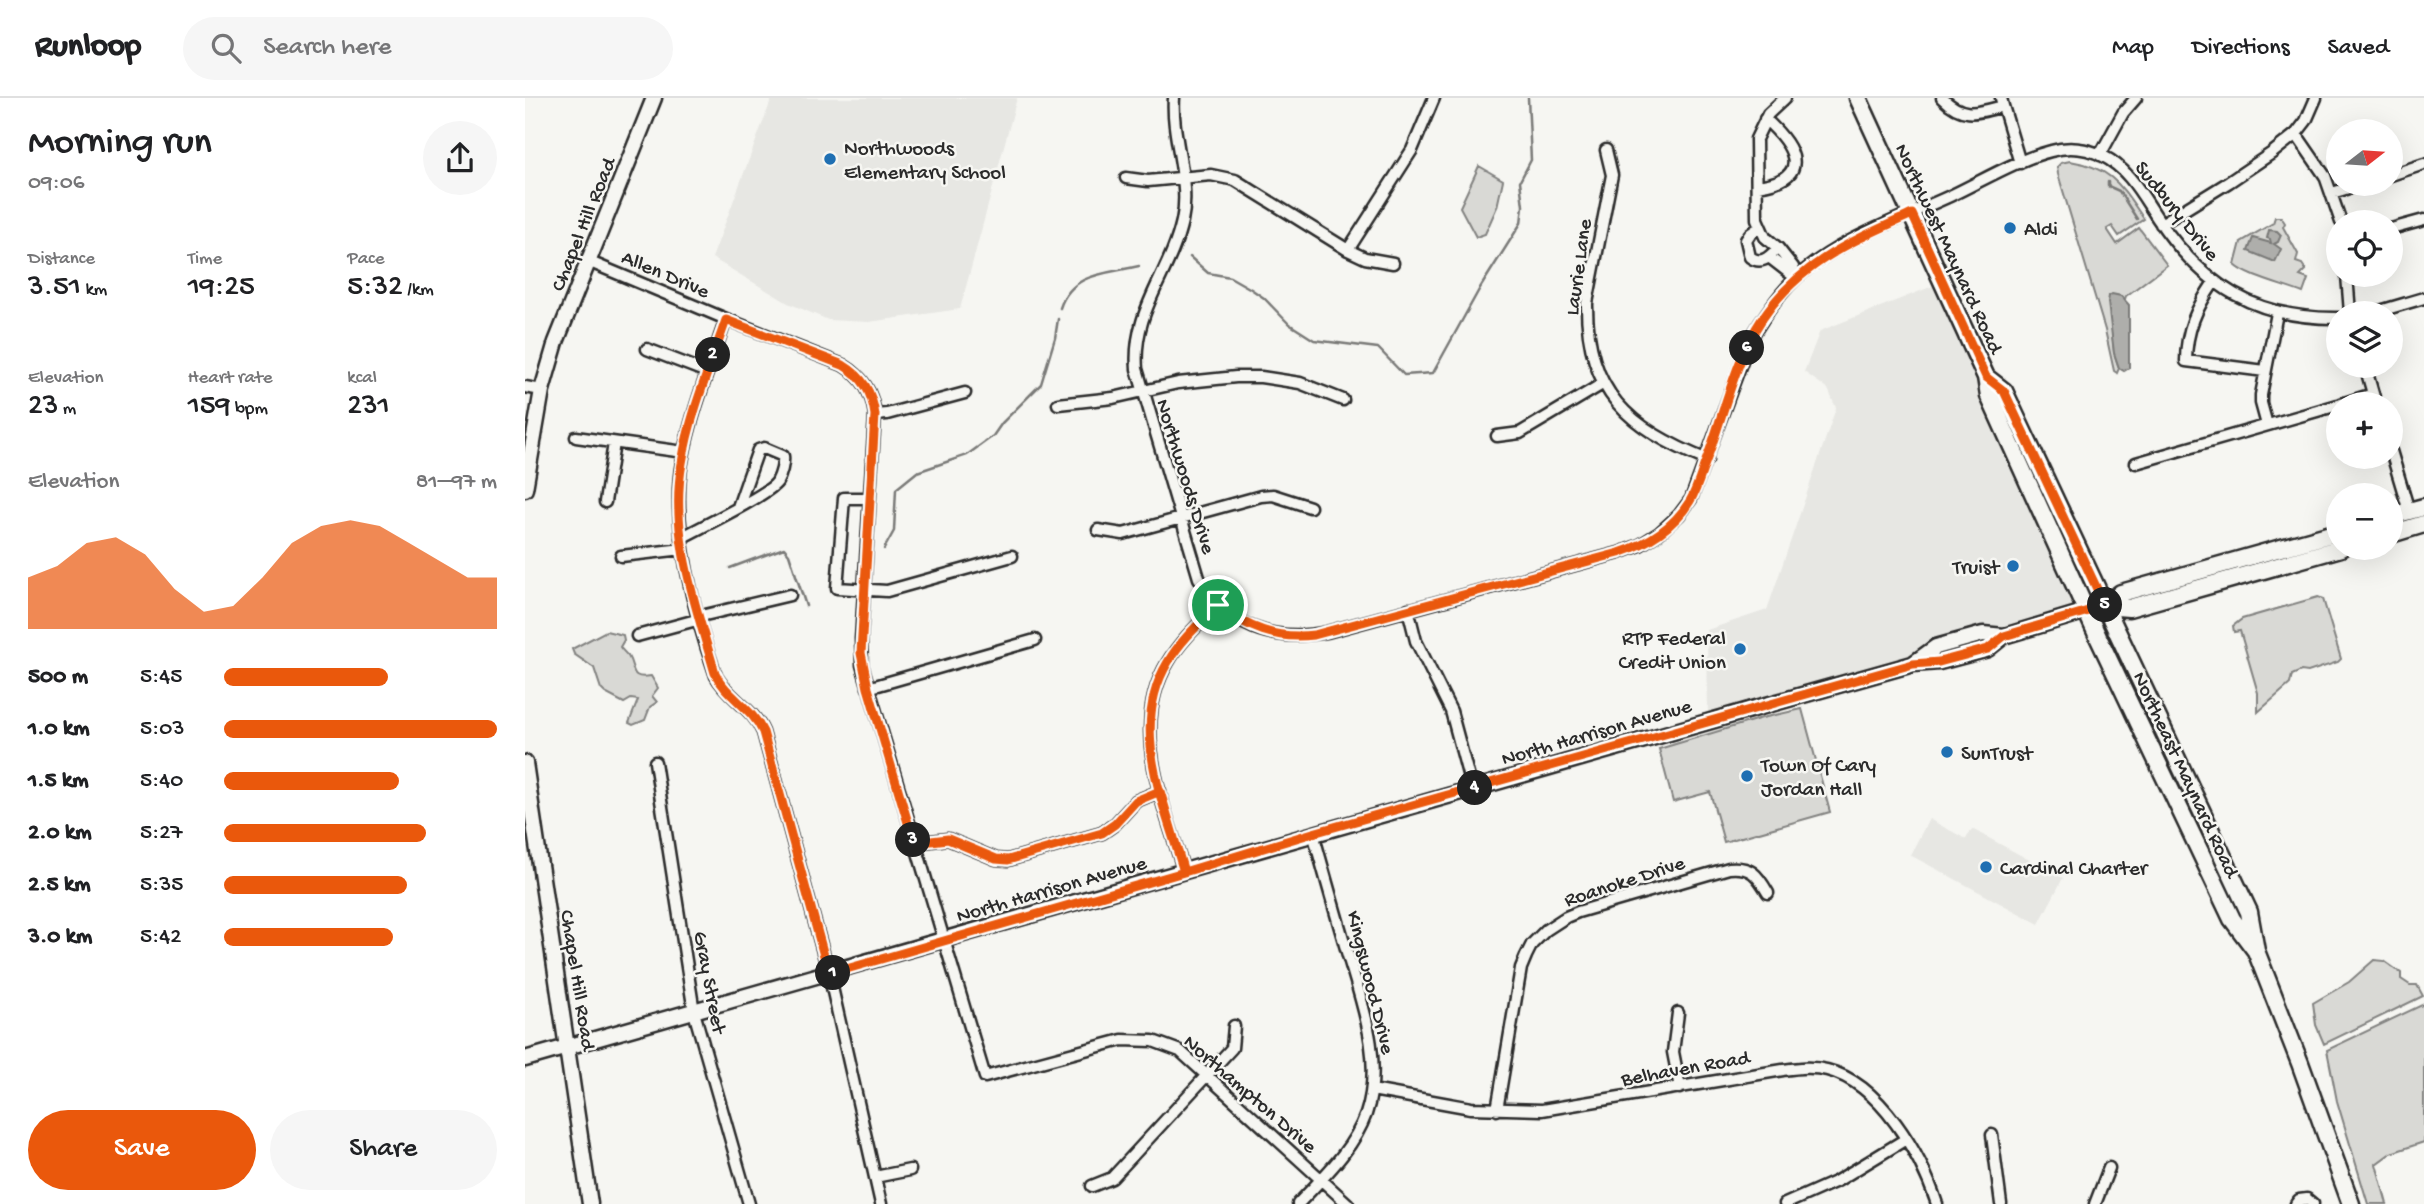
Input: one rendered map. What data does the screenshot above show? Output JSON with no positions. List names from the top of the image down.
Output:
{
  "streets": {
    "main road": [
      "Chapel Hill Road",
      "Northwest Maynard Road",
      "North Harrison Avenue",
      "Northeast Maynard Road"
    ],
    "street": [
      "Sudbury Drive",
      "Laurie Lane",
      "Allen Drive",
      "Northwoods Drive",
      "Roanoke Drive",
      "Gray Street",
      "Kingswood Drive",
      "Belhaven Road",
      "Northampton Drive"
    ]
  },
  "crossings": [
    ["Sudbury Drive", "Northwest Maynard Road"],
    ["Sudbury Drive", "Northwoods Drive"],
    ["Chapel Hill Road", "Allen Drive"],
    ["Chapel Hill Road", "North Harrison Avenue"],
    ["Northwest Maynard Road", "Northwoods Drive"],
    ["Northwest Maynard Road", "North Harrison Avenue"],
    ["Northwest Maynard Road", "Northeast Maynard Road"],
    ["Laurie Lane", "Northwoods Drive"],
    ["North Harrison Avenue", "Northeast Maynard Road"],
    ["North Harrison Avenue", "Gray Street"],
    ["North Harrison Avenue", "Kingswood Drive"],
    ["North Harrison Avenue", "Northampton Drive"],
    ["Roanoke Drive", "Belhaven Road"],
    ["Kingswood Drive", "Belhaven Road"],
    ["Kingswood Drive", "Northampton Drive"]
  ],
  "places": [
    "Northwoods Elementary School",
    "Aldi",
    "Truist",
    "RTP Federal Credit Union",
    "SunTrust",
    "Town Of Cary Jordan Hall",
    "Cardinal Charter"
  ],
  "north": "right",
  "page": {
    "header": "Runloop",
    "search": "Search here",
    "nav": ["Map", "Directions", "Saved"],
    "heading": ["Morning run", "09:06"],
    "map_buttons": ["+", "−"],
    "stats": [
      ["Distance", "3.51 km"],
      ["Time", "19:25"],
      ["Pace", "5:32 /km"],
      ["Elevation", "23 m"],
      ["Heart rate", "159 bpm"],
      ["kcal", "231"]
    ],
    "pins": [
      "6",
      "2",
      "5",
      "4",
      "3",
      "1"
    ],
    "chart": ["Elevation", "81–97 m"],
    "list": [
      {
        "name": "500 m",
        "note": "5:45"
      },
      {
        "name": "1.0 km",
        "note": "5:03"
      },
      {
        "name": "1.5 km",
        "note": "5:40"
      },
      {
        "name": "2.0 km",
        "note": "5:27"
      },
      {
        "name": "2.5 km",
        "note": "5:35"
      },
      {
        "name": "3.0 km",
        "note": "5:42"
      }
    ],
    "buttons": ["Save", "Share"]
  }
}
